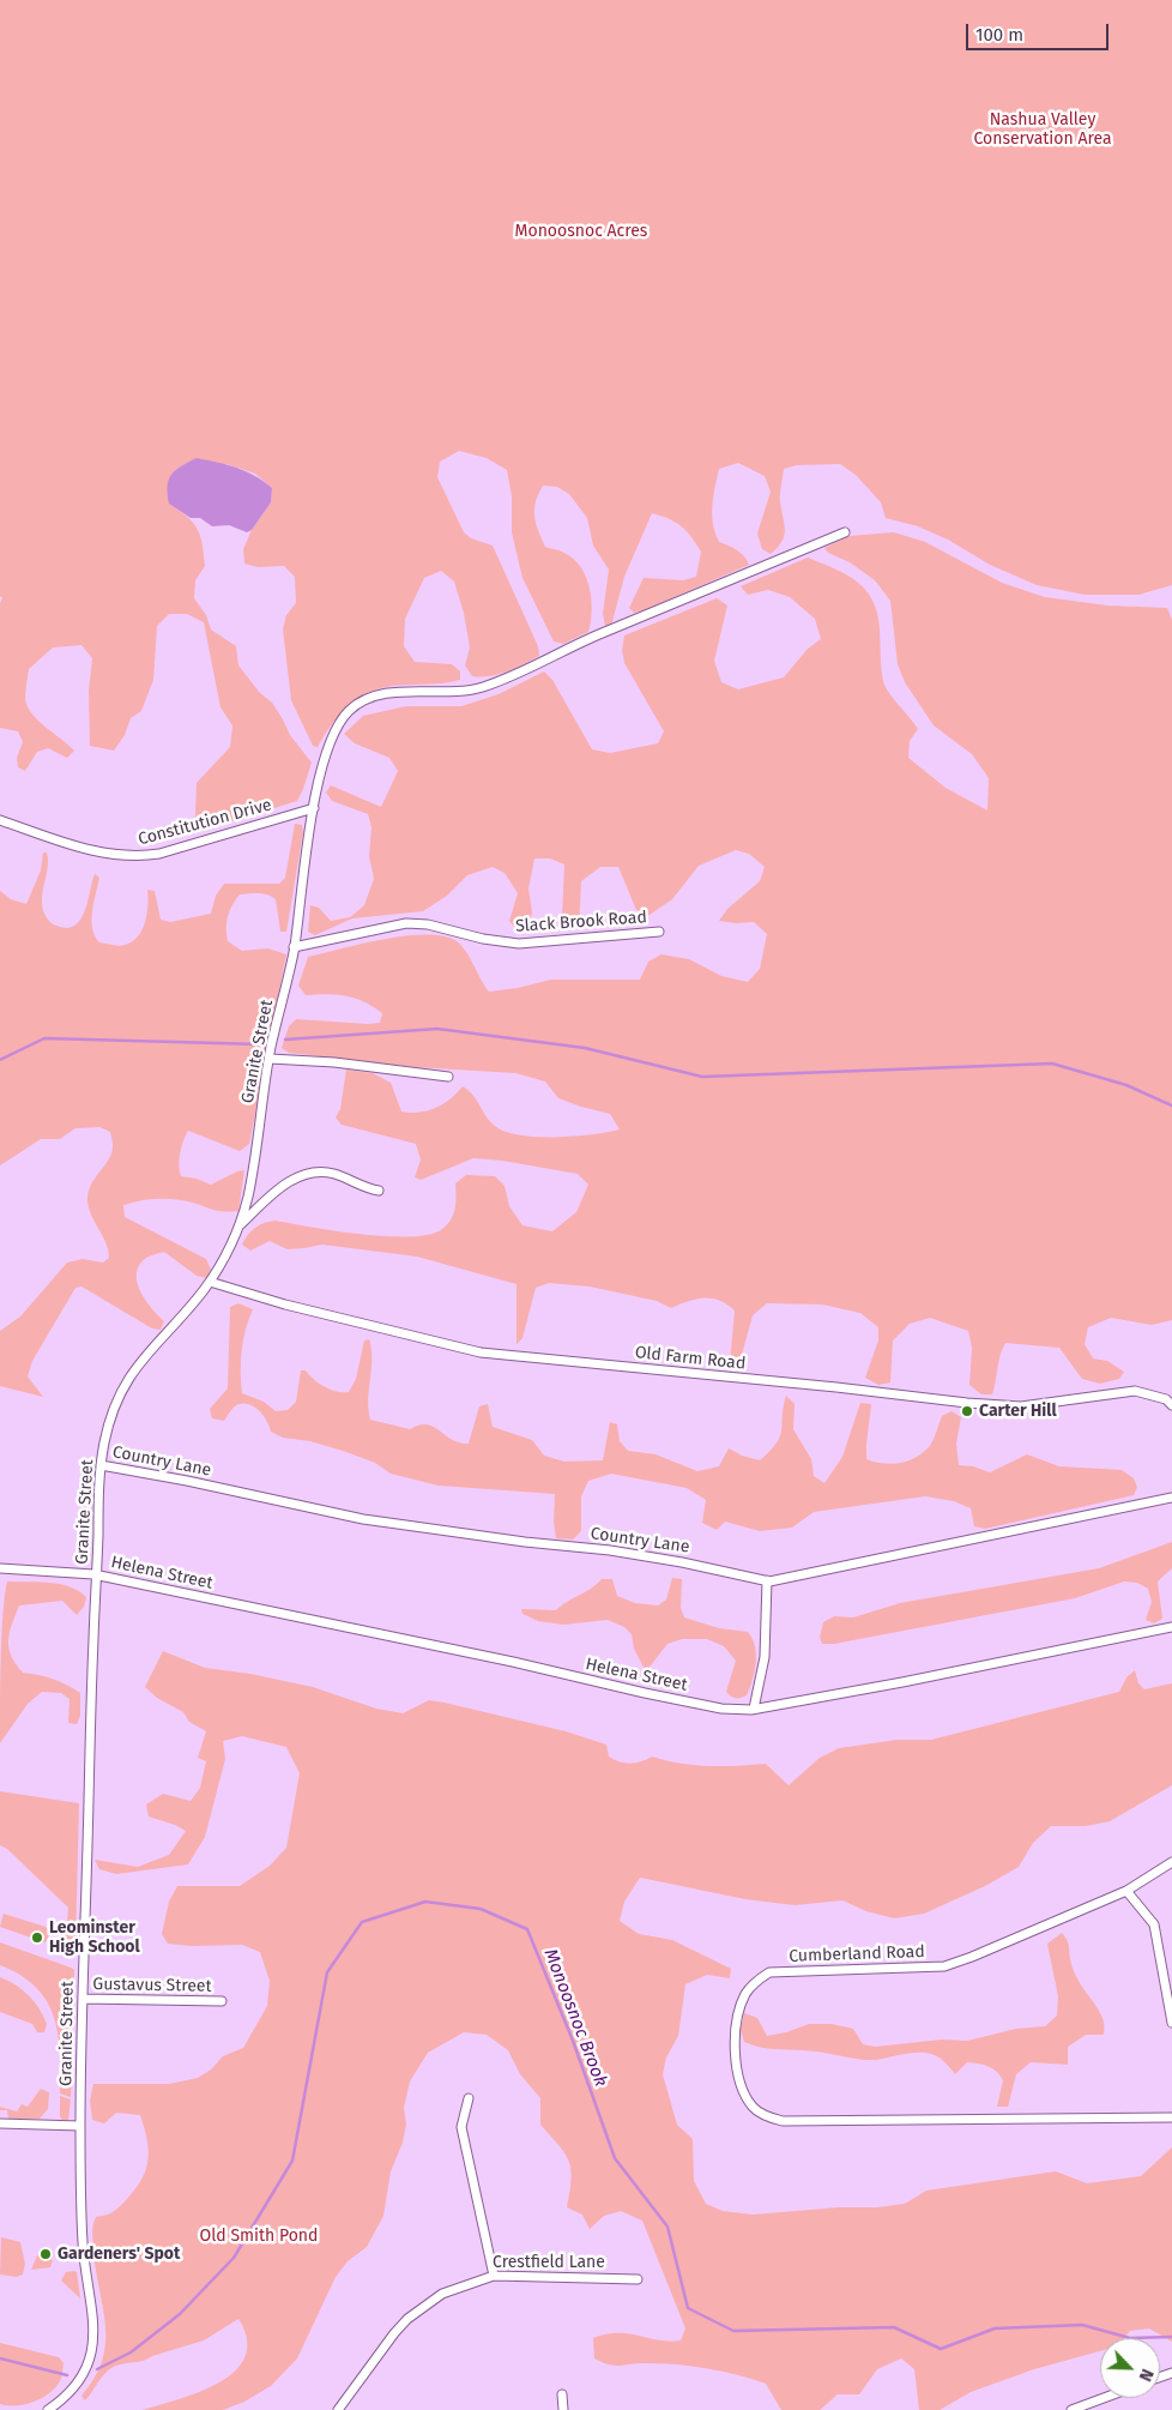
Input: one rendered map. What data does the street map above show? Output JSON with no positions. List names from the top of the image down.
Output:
{
  "streets": {
    "street": [
      "Constitution Drive",
      "Slack Brook Road",
      "Granite Street",
      "Old Farm Road",
      "Country Lane",
      "Helena Street",
      "Cumberland Road",
      "Gustavus Street",
      "Crestfield Lane"
    ]
  },
  "crossings": [
    ["Constitution Drive", "Granite Street"],
    ["Slack Brook Road", "Granite Street"],
    ["Granite Street", "Old Farm Road"],
    ["Granite Street", "Country Lane"],
    ["Granite Street", "Helena Street"],
    ["Granite Street", "Gustavus Street"]
  ],
  "water": ["Monoosnoc Brook"],
  "parks": ["Nashua Valley Conservation Area", "Monoosnoc Acres", "Old Smith Pond"],
  "places": ["Carter Hill", "Leominster High School", "Gardeners' Spot"],
  "scale_bar": "100 m",
  "north": "bottom right"
}
